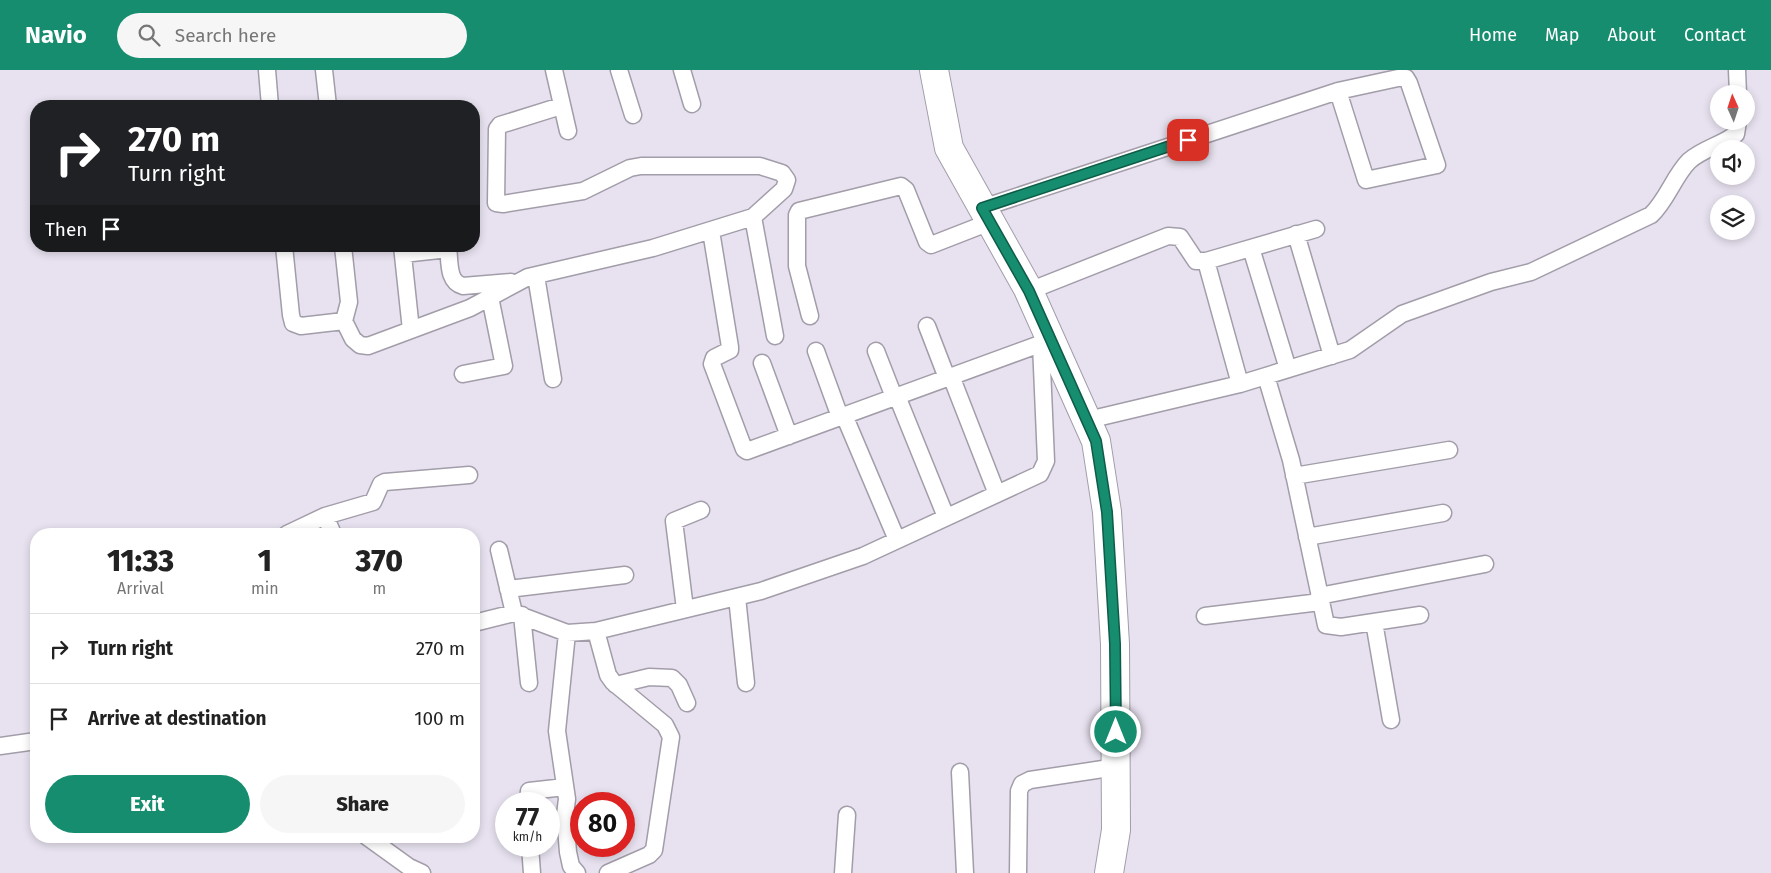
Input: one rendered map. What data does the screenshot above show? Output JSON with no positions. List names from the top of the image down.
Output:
{
  "north": "top",
  "page": {
    "header": "Navio",
    "search": "Search here",
    "nav": [
      "Home",
      "Map",
      "About",
      "Contact"
    ],
    "turn": ["270 m", "Turn right"],
    "then": "Then",
    "eta": [
      "11:33",
      "Arrival",
      "1",
      "min",
      "370",
      "m"
    ],
    "list": [
      {
        "name": "Turn right",
        "value": "270 m"
      },
      {
        "name": "Arrive at destination",
        "value": "100 m"
      }
    ],
    "buttons": ["Exit", "Share"],
    "speed": "77 km/h",
    "limit": "80"
  }
}
